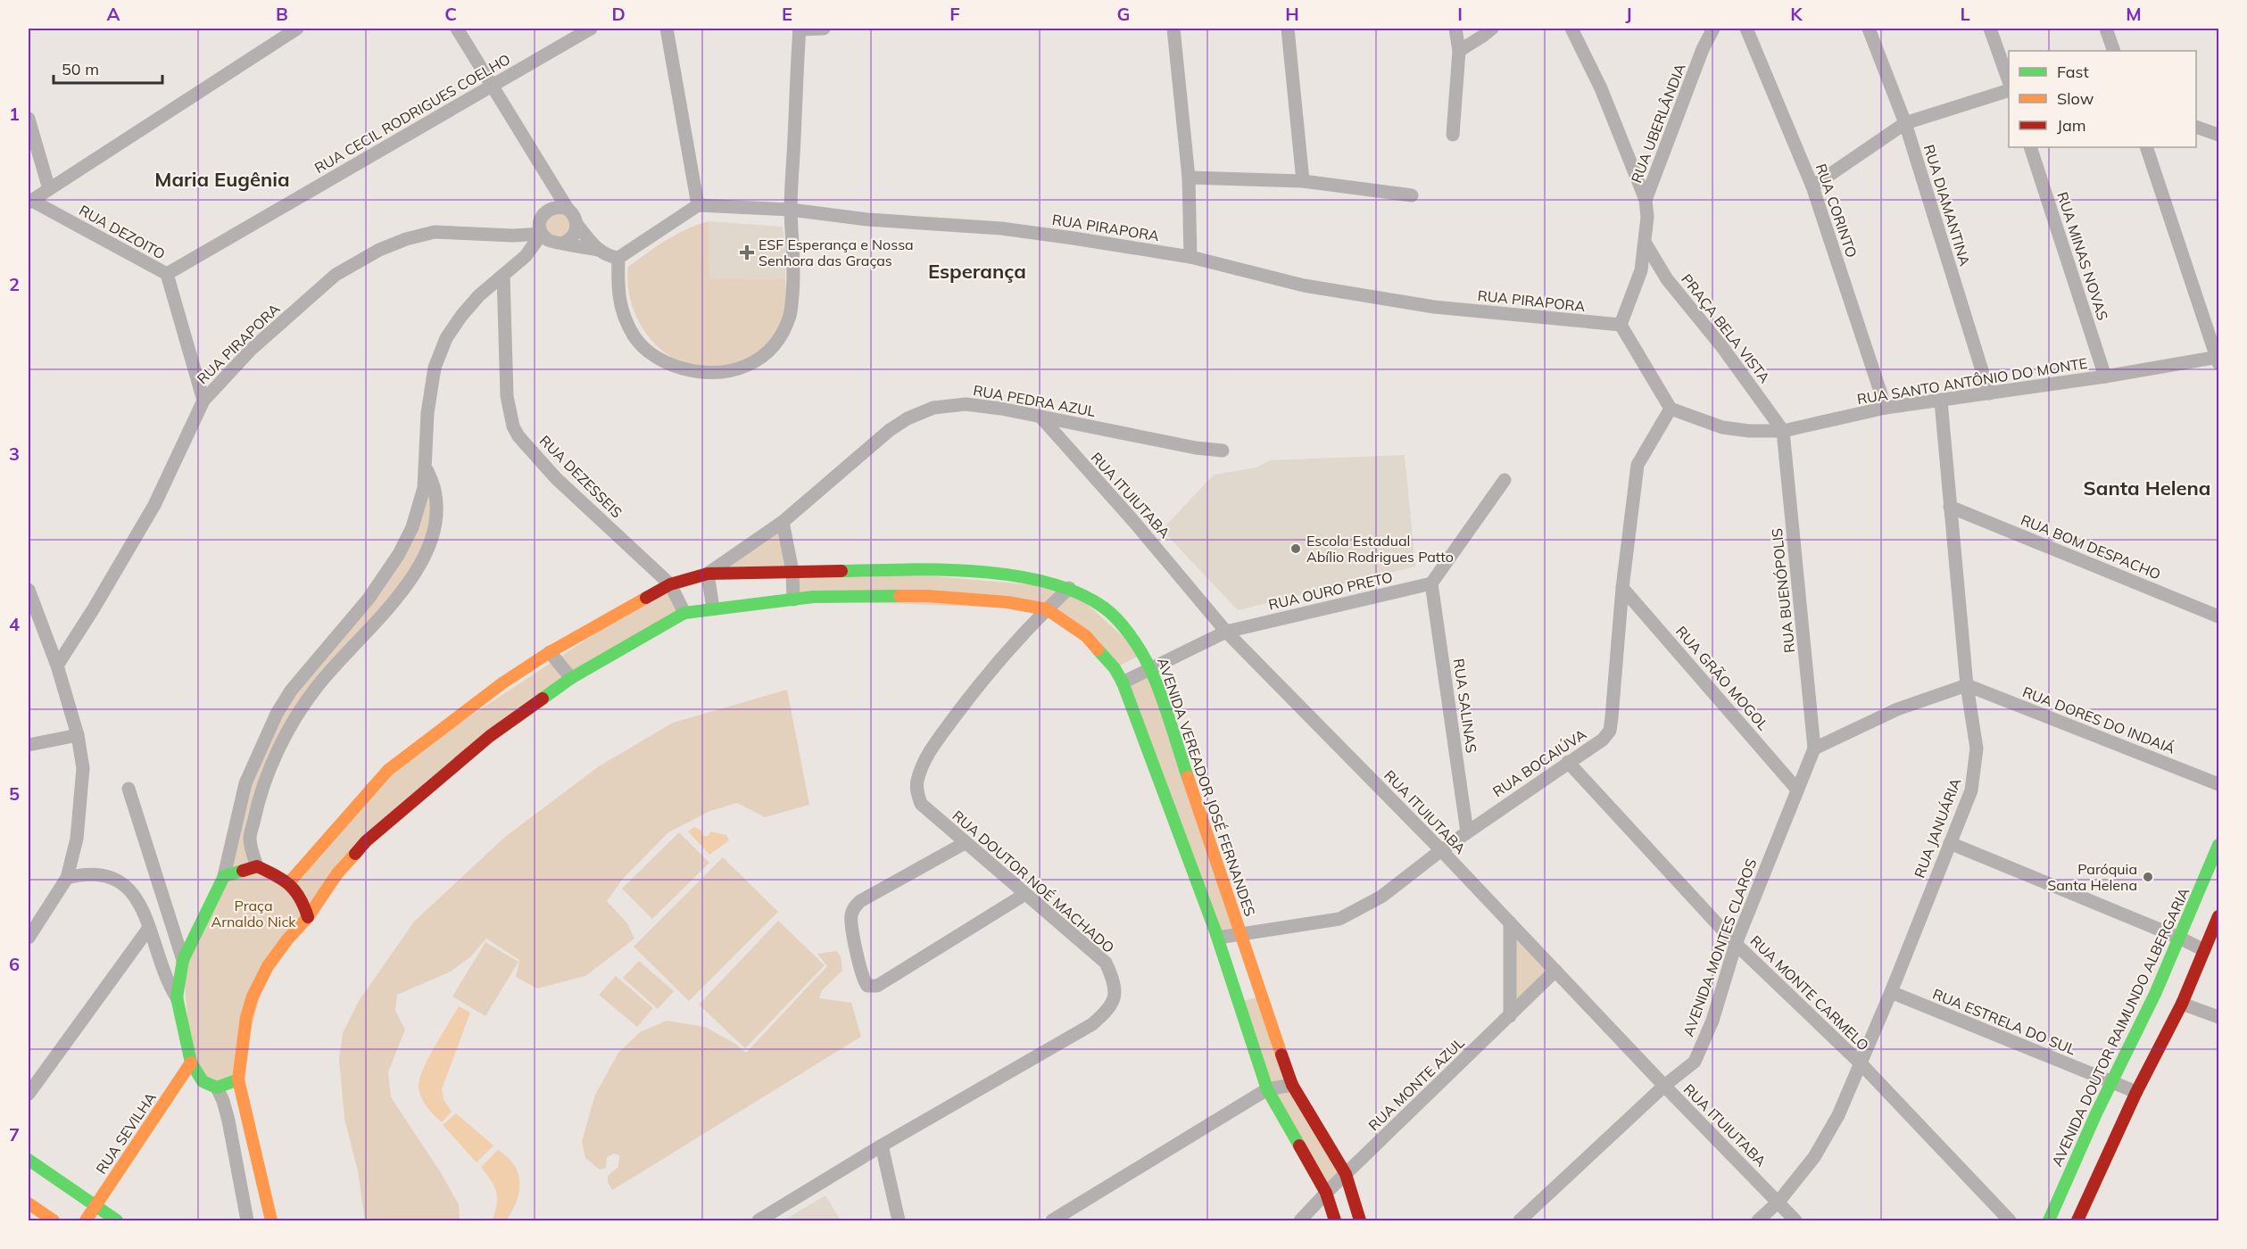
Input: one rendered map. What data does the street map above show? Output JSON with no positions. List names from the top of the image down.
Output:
{
  "streets": {
    "street": [
      "RUA CECIL RODRIGUES COELHO",
      "RUA UBERLÂNDIA",
      "RUA DIAMANTINA",
      "RUA CORINTO",
      "RUA PIRAPORA",
      "RUA DEZOITO",
      "RUA MINAS NOVAS",
      "PRAÇA BELA VISTA",
      "RUA SANTO ANTÔNIO DO MONTE",
      "RUA PEDRA AZUL",
      "RUA DEZESSEIS",
      "RUA ITUIUTABA",
      "RUA BOM DESPACHO",
      "RUA OURO PRETO",
      "RUA BUENÓPOLIS",
      "RUA GRÃO MOGOL",
      "RUA SALINAS",
      "RUA DORES DO INDAIÁ",
      "RUA BOCAIÚVA",
      "AVENIDA VEREADOR JOSÉ FERNANDES",
      "RUA JANUÁRIA",
      "RUA DOUTOR NOÉ MACHADO",
      "AVENIDA MONTES CLAROS",
      "RUA MONTE CARMELO",
      "RUA ESTRELA DO SUL",
      "AVENIDA DOUTOR RAIMUNDO ALBERGARIA",
      "RUA MONTE AZUL",
      "RUA SEVILHA"
    ]
  },
  "crossings": [
    ["RUA CECIL RODRIGUES COELHO", "RUA DEZOITO"],
    ["RUA UBERLÂNDIA", "RUA PIRAPORA"],
    ["RUA UBERLÂNDIA", "PRAÇA BELA VISTA"],
    ["RUA DIAMANTINA", "RUA SANTO ANTÔNIO DO MONTE"],
    ["RUA CORINTO", "RUA SANTO ANTÔNIO DO MONTE"],
    ["RUA PIRAPORA", "RUA DEZOITO"],
    ["RUA MINAS NOVAS", "RUA SANTO ANTÔNIO DO MONTE"],
    ["PRAÇA BELA VISTA", "RUA SANTO ANTÔNIO DO MONTE"],
    ["PRAÇA BELA VISTA", "RUA BUENÓPOLIS"],
    ["RUA SANTO ANTÔNIO DO MONTE", "RUA BUENÓPOLIS"],
    ["RUA SANTO ANTÔNIO DO MONTE", "RUA BOCAIÚVA"],
    ["RUA SANTO ANTÔNIO DO MONTE", "RUA JANUÁRIA"],
    ["RUA PEDRA AZUL", "RUA ITUIUTABA"],
    ["RUA PEDRA AZUL", "AVENIDA VEREADOR JOSÉ FERNANDES"],
    ["RUA DEZESSEIS", "AVENIDA VEREADOR JOSÉ FERNANDES"],
    ["RUA ITUIUTABA", "RUA OURO PRETO"],
    ["RUA ITUIUTABA", "RUA BOCAIÚVA"],
    ["RUA ITUIUTABA", "RUA JANUÁRIA"],
    ["RUA ITUIUTABA", "AVENIDA MONTES CLAROS"],
    ["RUA ITUIUTABA", "RUA MONTE AZUL"],
    ["RUA BOM DESPACHO", "RUA JANUÁRIA"],
    ["RUA OURO PRETO", "RUA SALINAS"],
    ["RUA OURO PRETO", "AVENIDA VEREADOR JOSÉ FERNANDES"],
    ["RUA BUENÓPOLIS", "AVENIDA MONTES CLAROS"],
    ["RUA GRÃO MOGOL", "RUA BOCAIÚVA"],
    ["RUA GRÃO MOGOL", "AVENIDA MONTES CLAROS"],
    ["RUA SALINAS", "RUA BOCAIÚVA"],
    ["RUA DORES DO INDAIÁ", "RUA JANUÁRIA"],
    ["RUA BOCAIÚVA", "AVENIDA VEREADOR JOSÉ FERNANDES"],
    ["RUA BOCAIÚVA", "RUA MONTE CARMELO"],
    ["AVENIDA VEREADOR JOSÉ FERNANDES", "RUA DOUTOR NOÉ MACHADO"],
    ["AVENIDA VEREADOR JOSÉ FERNANDES", "RUA MONTE AZUL"],
    ["RUA JANUÁRIA", "RUA MONTE CARMELO"],
    ["RUA JANUÁRIA", "RUA ESTRELA DO SUL"],
    ["AVENIDA MONTES CLAROS", "RUA MONTE CARMELO"],
    ["RUA ESTRELA DO SUL", "AVENIDA DOUTOR RAIMUNDO ALBERGARIA"]
  ],
  "districts": ["Maria Eugênia", "Esperança", "Santa Helena"],
  "parks": ["Praça Arnaldo Nick"],
  "places": {
    "health": ["ESF Esperança e Nossa Senhora das Graças"],
    "other": ["Escola Estadual Abílio Rodrigues Patto", "Paróquia Santa Helena"]
  },
  "legend": ["Fast", "Slow", "Jam"],
  "scale_bar": "50 m",
  "grid": {
    "columns": [
      "A",
      "B",
      "C",
      "D",
      "E",
      "F",
      "G",
      "H",
      "I",
      "J",
      "K",
      "L",
      "M"
    ],
    "rows": [
      "1",
      "2",
      "3",
      "4",
      "5",
      "6",
      "7"
    ]
  }
}
